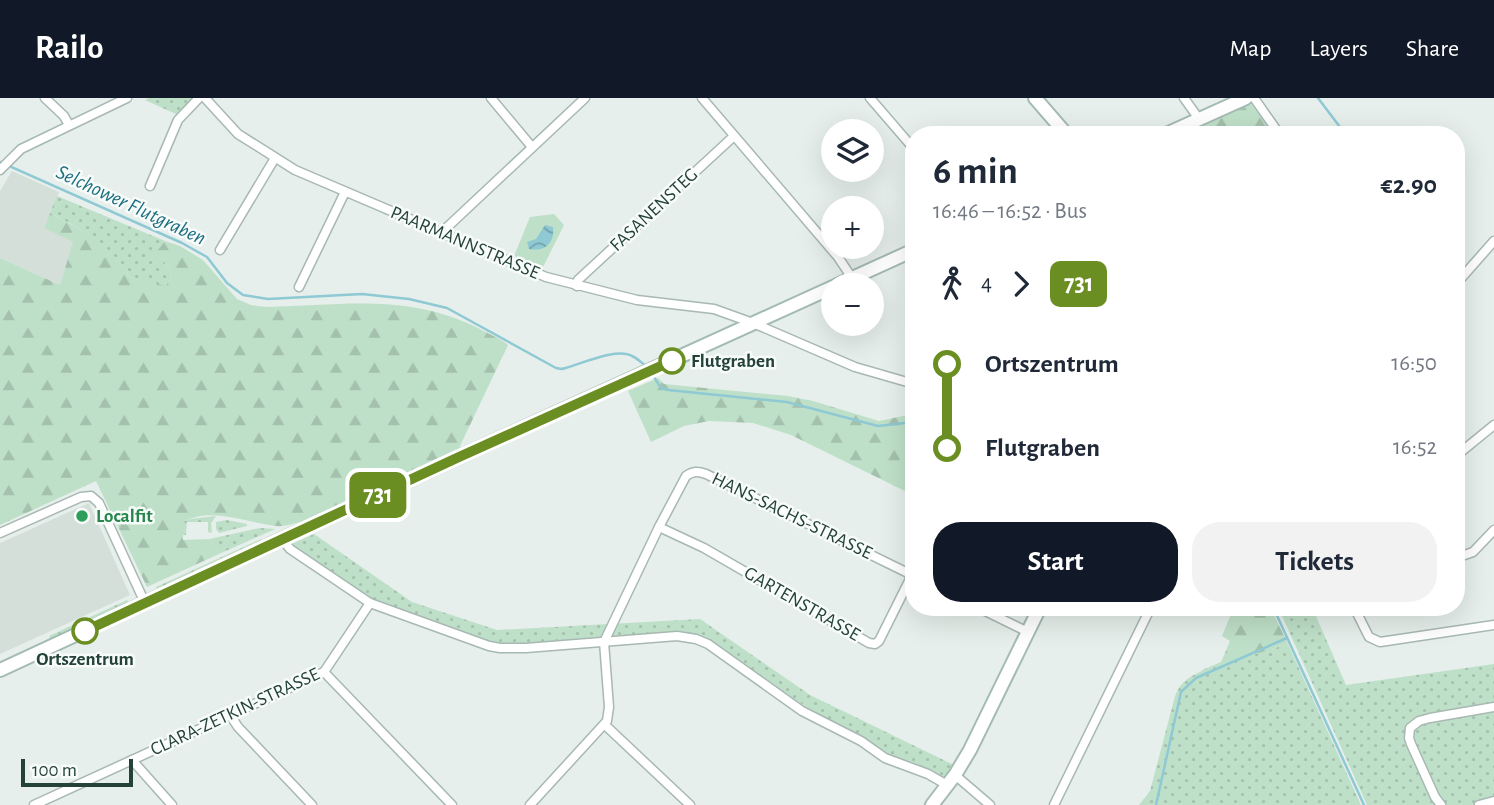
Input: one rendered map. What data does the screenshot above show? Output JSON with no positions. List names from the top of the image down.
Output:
{
  "streets": {
    "street": [
      "FASANENSTEG",
      "PAARMANNSTRASSE",
      "HANS-SACHS-STRASSE",
      "GARTENSTRASSE",
      "CLARA-ZETKIN-STRASSE"
    ]
  },
  "crossings": [
    ["FASANENSTEG", "PAARMANNSTRASSE"],
    ["HANS-SACHS-STRASSE", "GARTENSTRASSE"]
  ],
  "water": ["Selchower Flutgraben"],
  "places": ["Flutgraben", "Localfit", "Ortszentrum"],
  "lines": ["bus line 731"],
  "scale_bar": "100 m",
  "page": {
    "header": "Railo",
    "nav": ["Map", "Layers", "Share"],
    "on_map": "731",
    "map_buttons": ["+", "−"],
    "heading": ["6 min", "16:46 – 16:52 · Bus", "€2.90"],
    "legs": ["4", "731"],
    "list": [
      {
        "name": "Ortszentrum",
        "value": "16:50"
      },
      {
        "name": "Flutgraben",
        "value": "16:52"
      }
    ],
    "buttons": ["Start", "Tickets"],
    "scale": "100 m"
  }
}
